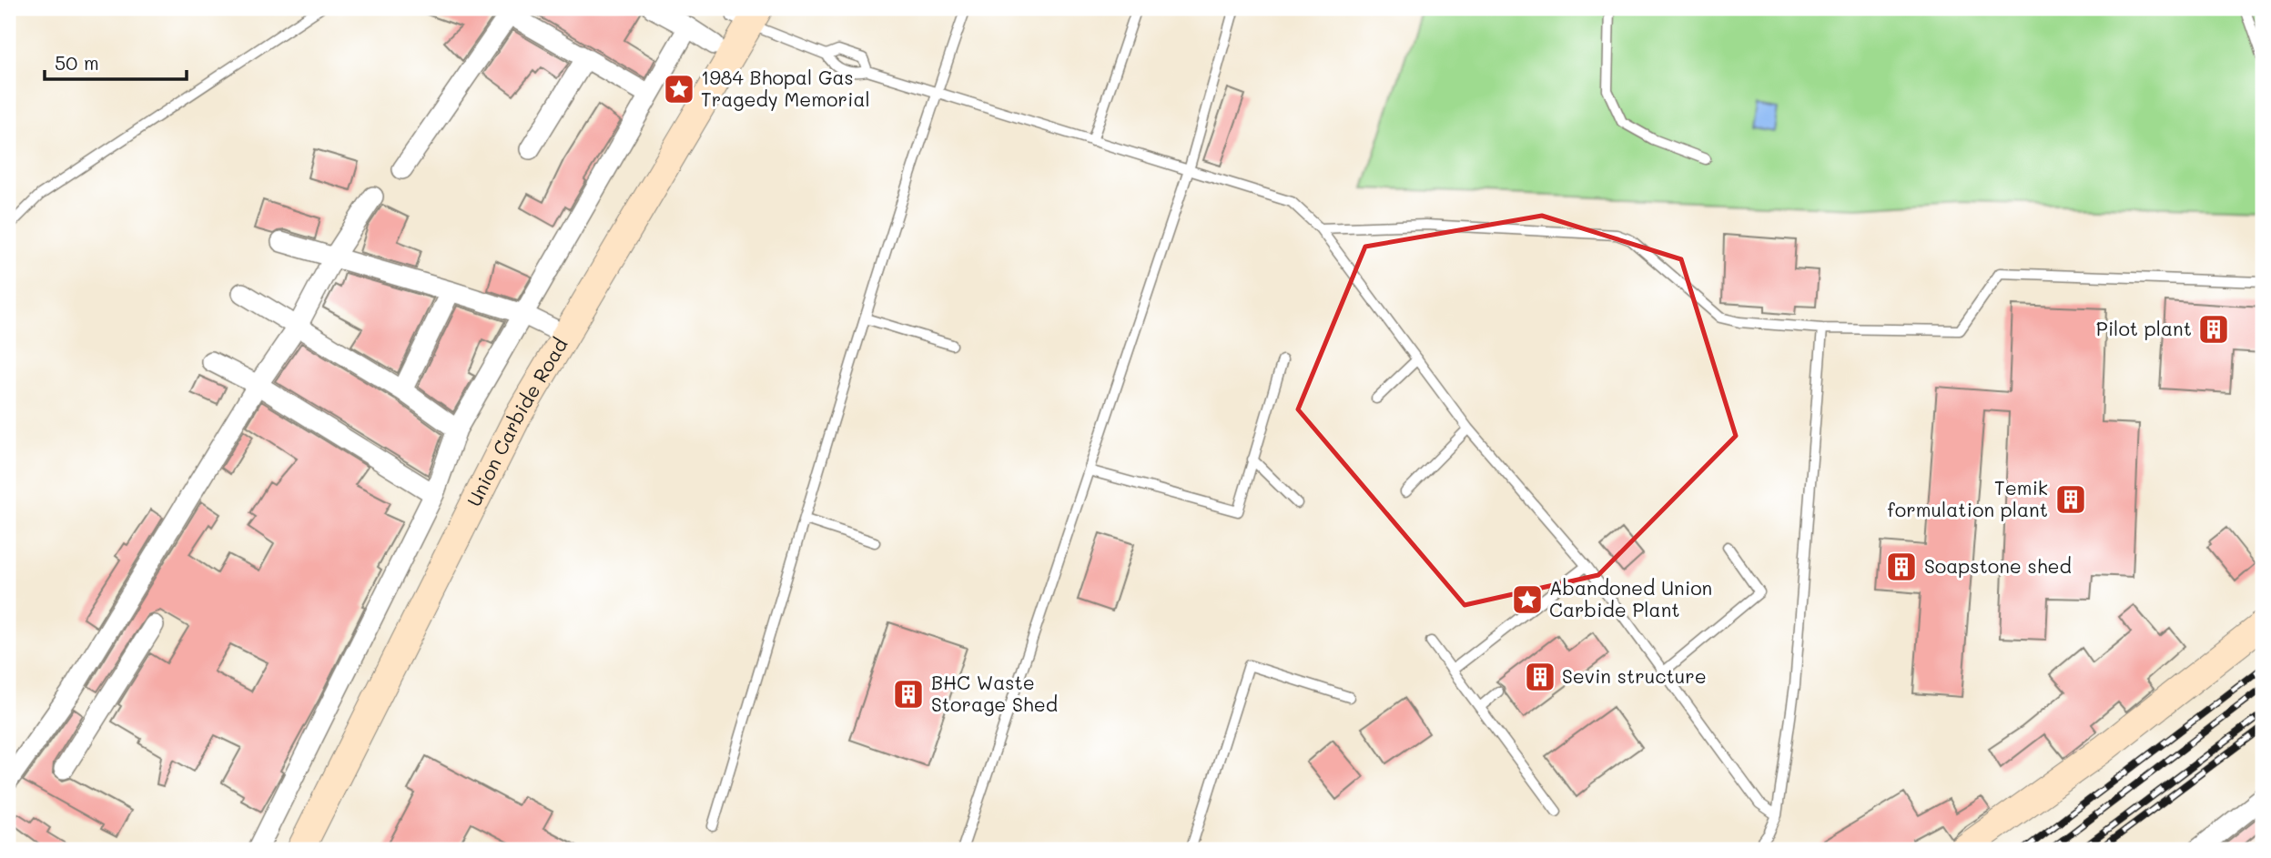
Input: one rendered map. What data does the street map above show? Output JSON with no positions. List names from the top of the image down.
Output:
{
  "streets": {
    "street": ["Union Carbide Road"]
  },
  "places": {
    "place": ["1984 Bhopal Gas Tragedy Memorial", "Abandoned Union Carbide Plant"],
    "building": [
      "Pilot plant",
      "Temik formulation plant",
      "Soapstone shed",
      "Sevin structure",
      "BHC Waste Storage Shed"
    ]
  },
  "scale_bar": "50 m"
}
